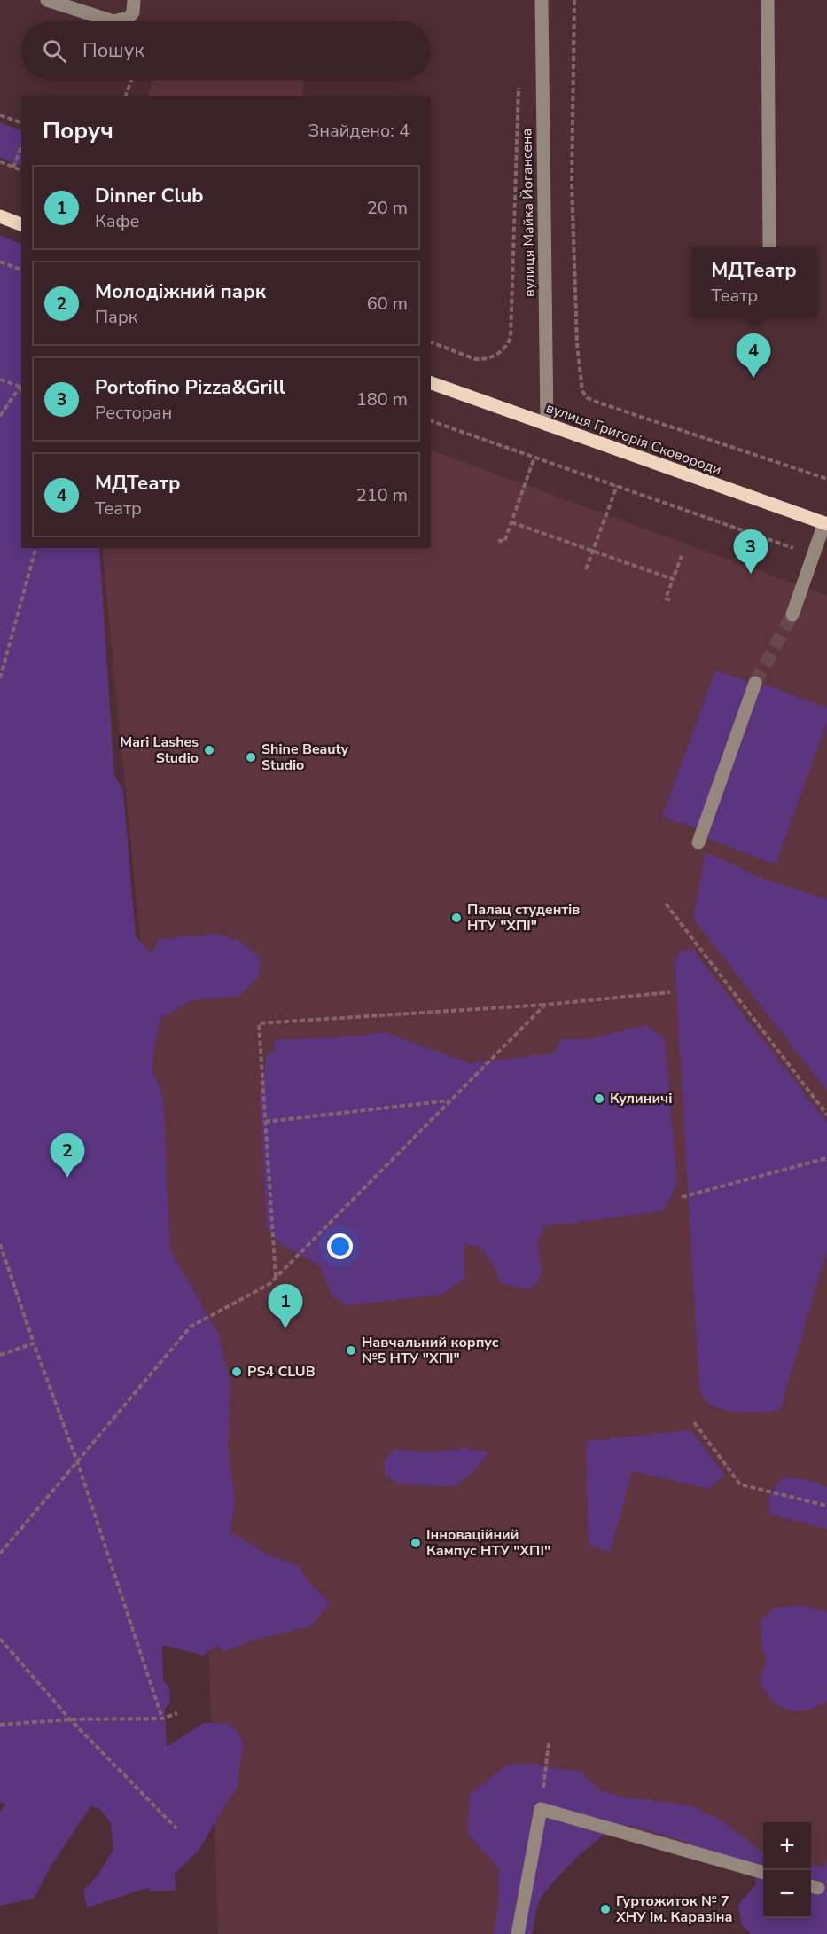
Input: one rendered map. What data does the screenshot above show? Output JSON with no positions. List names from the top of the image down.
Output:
{
  "streets": {
    "main road": ["вулиця Григорія Сковороди"],
    "street": ["вулиця Майка Йогансена"]
  },
  "crossings": [
    ["вулиця Майка Йогансена", "вулиця Григорія Сковороди"]
  ],
  "places": [
    "Mari Lashes Studio",
    "Shine Beauty Studio",
    "Палац студентів НТУ \"ХПІ\"",
    "Кулиничі",
    "Навчальний корпус №5 НТУ \"ХПІ\"",
    "PS4 CLUB",
    "Інноваційний Кампус НТУ \"ХПІ\"",
    "Гуртожиток № 7 ХНУ ім. Каразіна"
  ],
  "page": {
    "search": "Пошук",
    "heading": ["Поруч", "Знайдено: 4"],
    "list": [
      {
        "mark": "1",
        "name": "Dinner Club",
        "note": "Кафе",
        "value": "20 m"
      },
      {
        "mark": "2",
        "name": "Молодіжний парк",
        "note": "Парк",
        "value": "60 m"
      },
      {
        "mark": "3",
        "name": "Portofino Pizza&Grill",
        "note": "Ресторан",
        "value": "180 m"
      },
      {
        "mark": "4",
        "name": "МДТеатр",
        "note": "Театр",
        "value": "210 m"
      }
    ],
    "popup": ["МДТеатр", "Театр"],
    "pins": [
      "4",
      "3",
      "2",
      "1"
    ],
    "map_buttons": ["+", "−"]
  }
}
